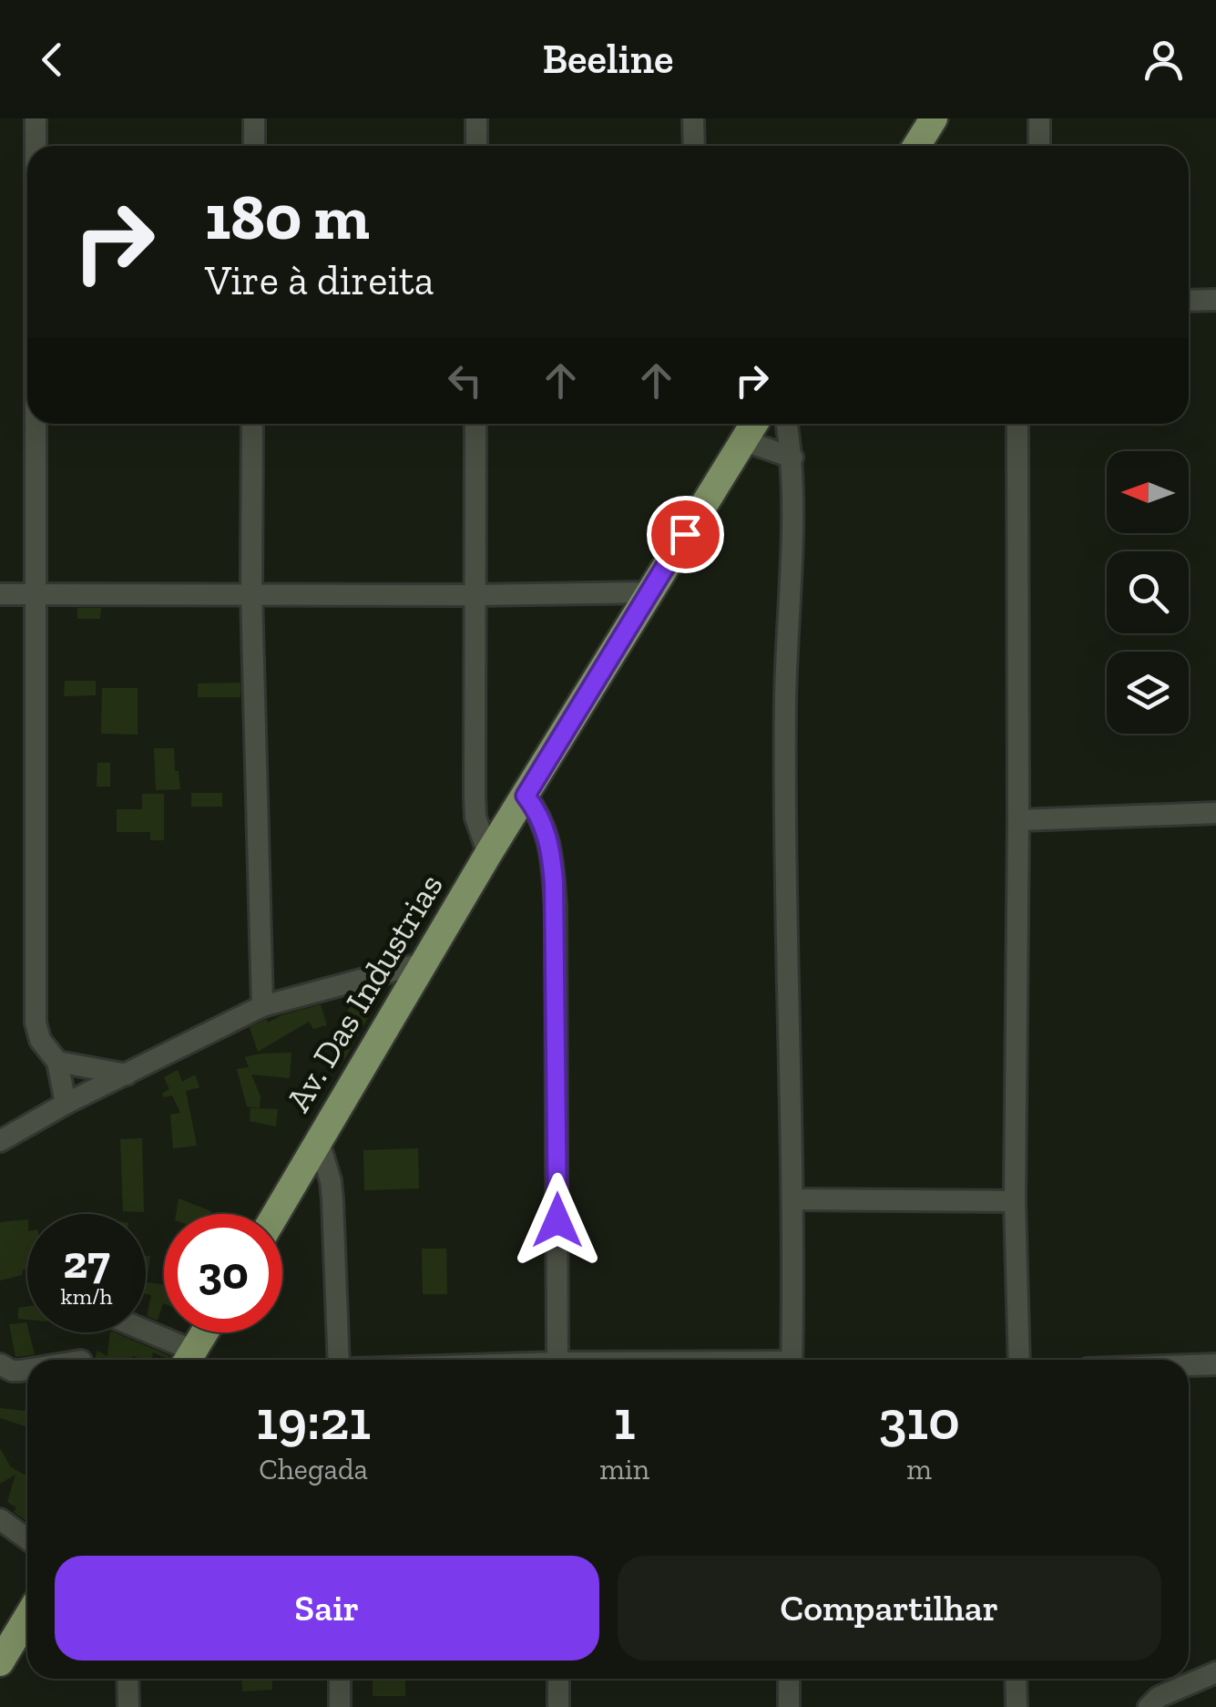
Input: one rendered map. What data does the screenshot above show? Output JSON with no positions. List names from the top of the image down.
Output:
{
  "streets": {
    "main road": ["Av. Das Industrias"]
  },
  "north": "left",
  "page": {
    "header": "Beeline",
    "turn": ["180 m", "Vire à direita"],
    "speed": "27 km/h",
    "limit": "30",
    "eta": [
      "19:21",
      "Chegada",
      "1",
      "min",
      "310",
      "m"
    ],
    "buttons": ["Sair", "Compartilhar"]
  }
}
